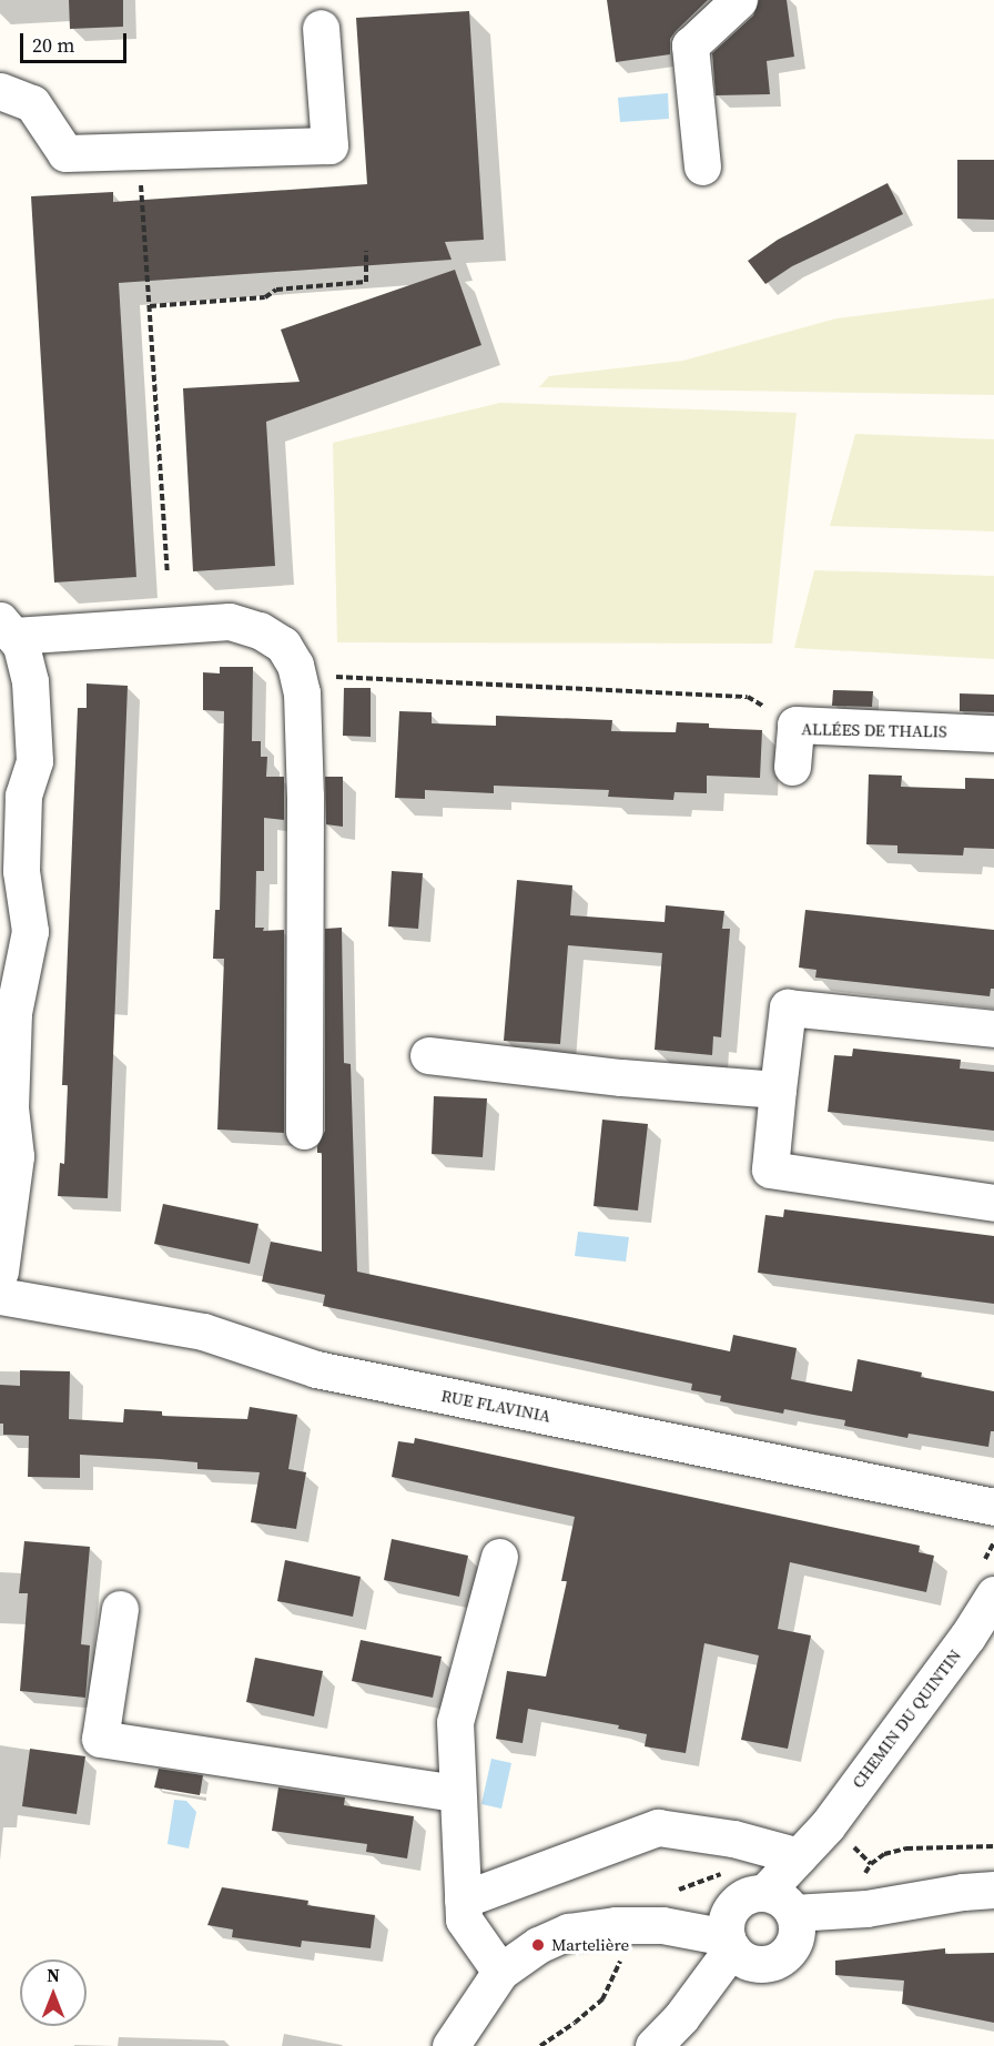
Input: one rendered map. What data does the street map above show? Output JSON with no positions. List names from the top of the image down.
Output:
{
  "streets": {
    "street": ["ALLÉES DE THALIS", "RUE FLAVINIA", "CHEMIN DU QUINTIN"]
  },
  "places": ["Martelière"],
  "scale_bar": "20 m",
  "north": "top"
}
